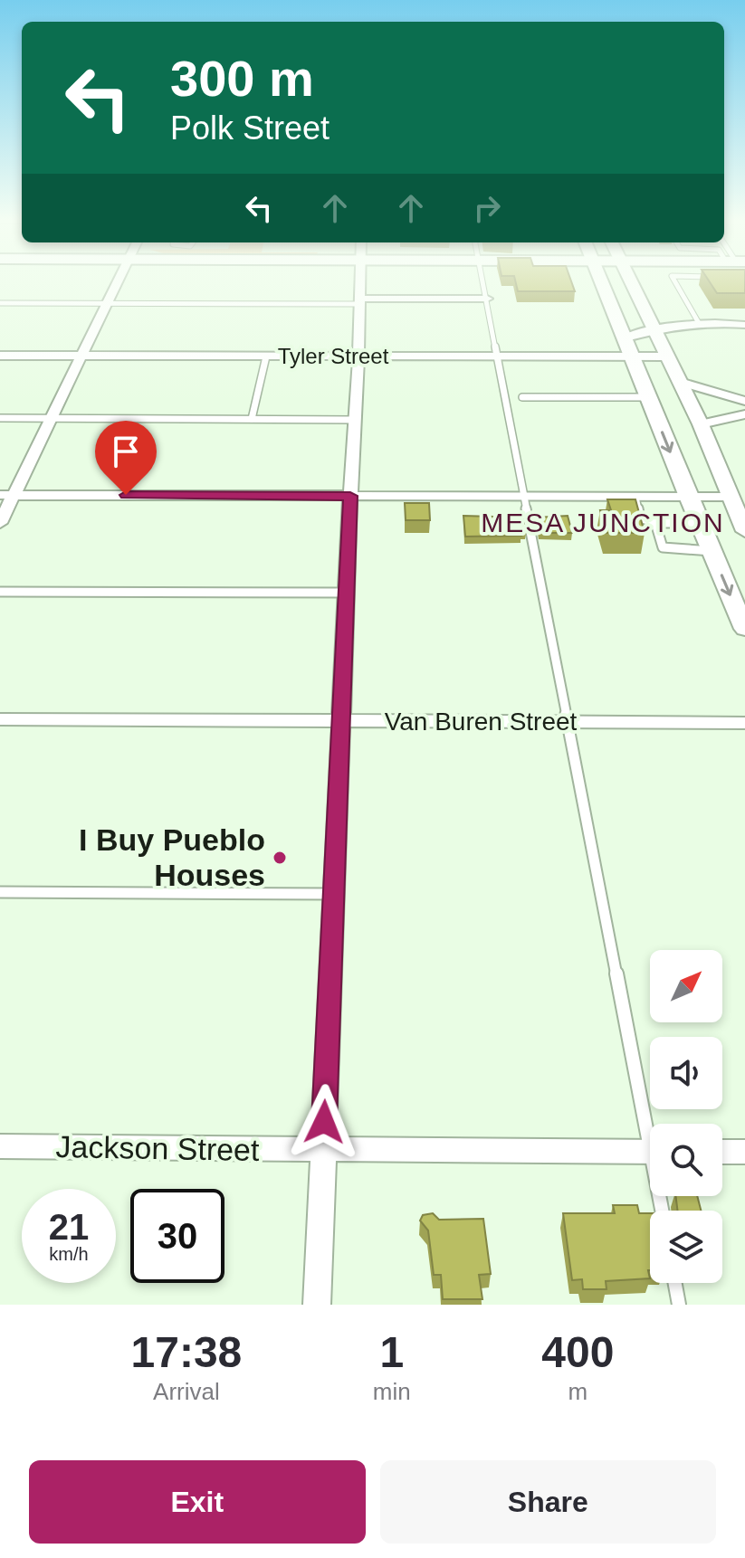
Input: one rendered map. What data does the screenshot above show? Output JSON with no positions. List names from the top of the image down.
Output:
{
  "streets": {
    "street": ["Tyler Street", "Van Buren Street", "Jackson Street"]
  },
  "districts": ["MESA JUNCTION"],
  "places": ["I Buy Pueblo Houses"],
  "north": "top right",
  "page": {
    "turn": ["300 m", "Polk Street"],
    "speed": "21 km/h",
    "limit": "30",
    "eta": [
      "17:38",
      "Arrival",
      "1",
      "min",
      "400",
      "m"
    ],
    "buttons": ["Exit", "Share"]
  }
}
